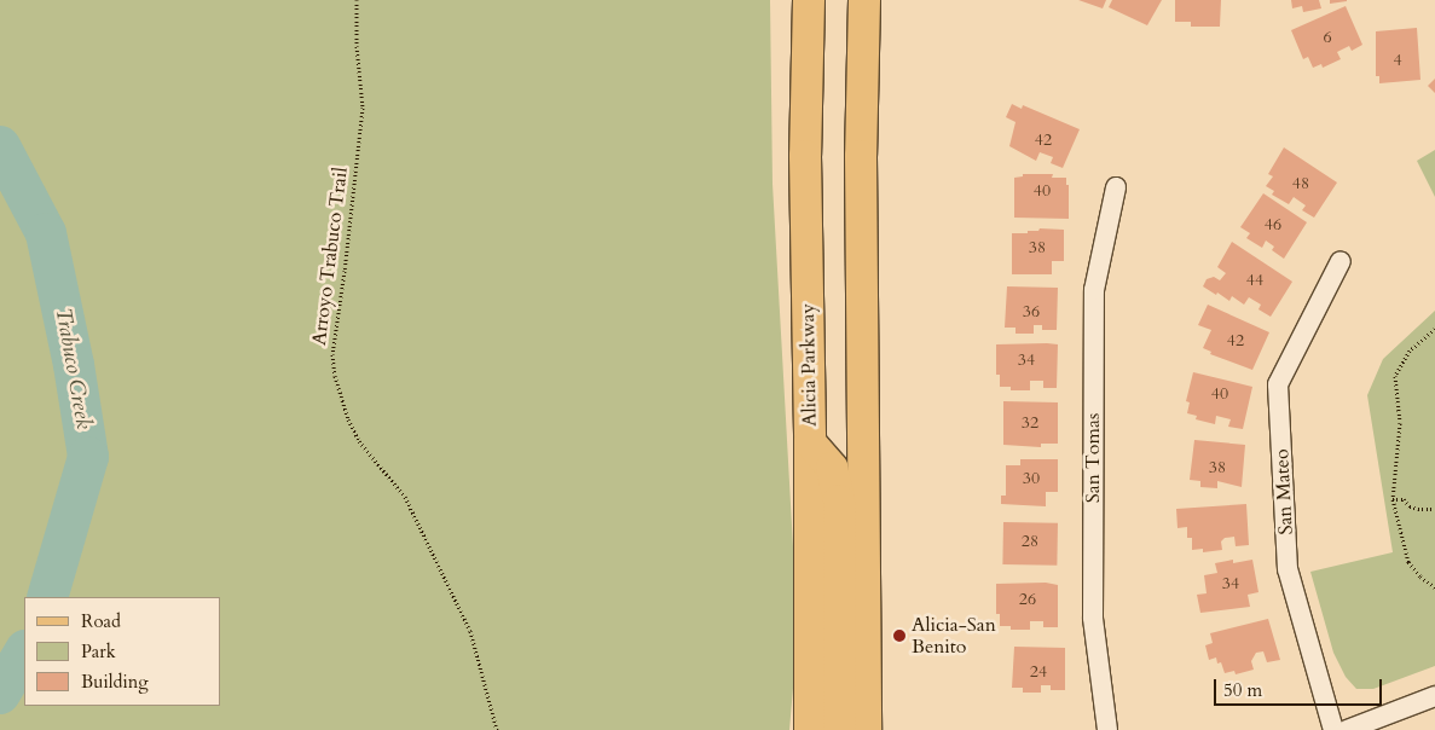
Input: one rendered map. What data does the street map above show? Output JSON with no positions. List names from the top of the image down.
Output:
{
  "streets": {
    "main road": ["Alicia Parkway"],
    "street": ["San Tomas", "San Mateo"],
    "path": ["Arroyo Trabuco Trail"]
  },
  "water": ["Trabuco Creek"],
  "places": ["Alicia-San Benito"],
  "house_numbers": [
    "6",
    "4",
    "42",
    "48",
    "40",
    "46",
    "38",
    "44",
    "36",
    "42",
    "34",
    "40",
    "32",
    "38",
    "30",
    "28",
    "34",
    "26",
    "24"
  ],
  "legend": ["Road", "Park", "Building"],
  "scale_bar": "50 m"
}
